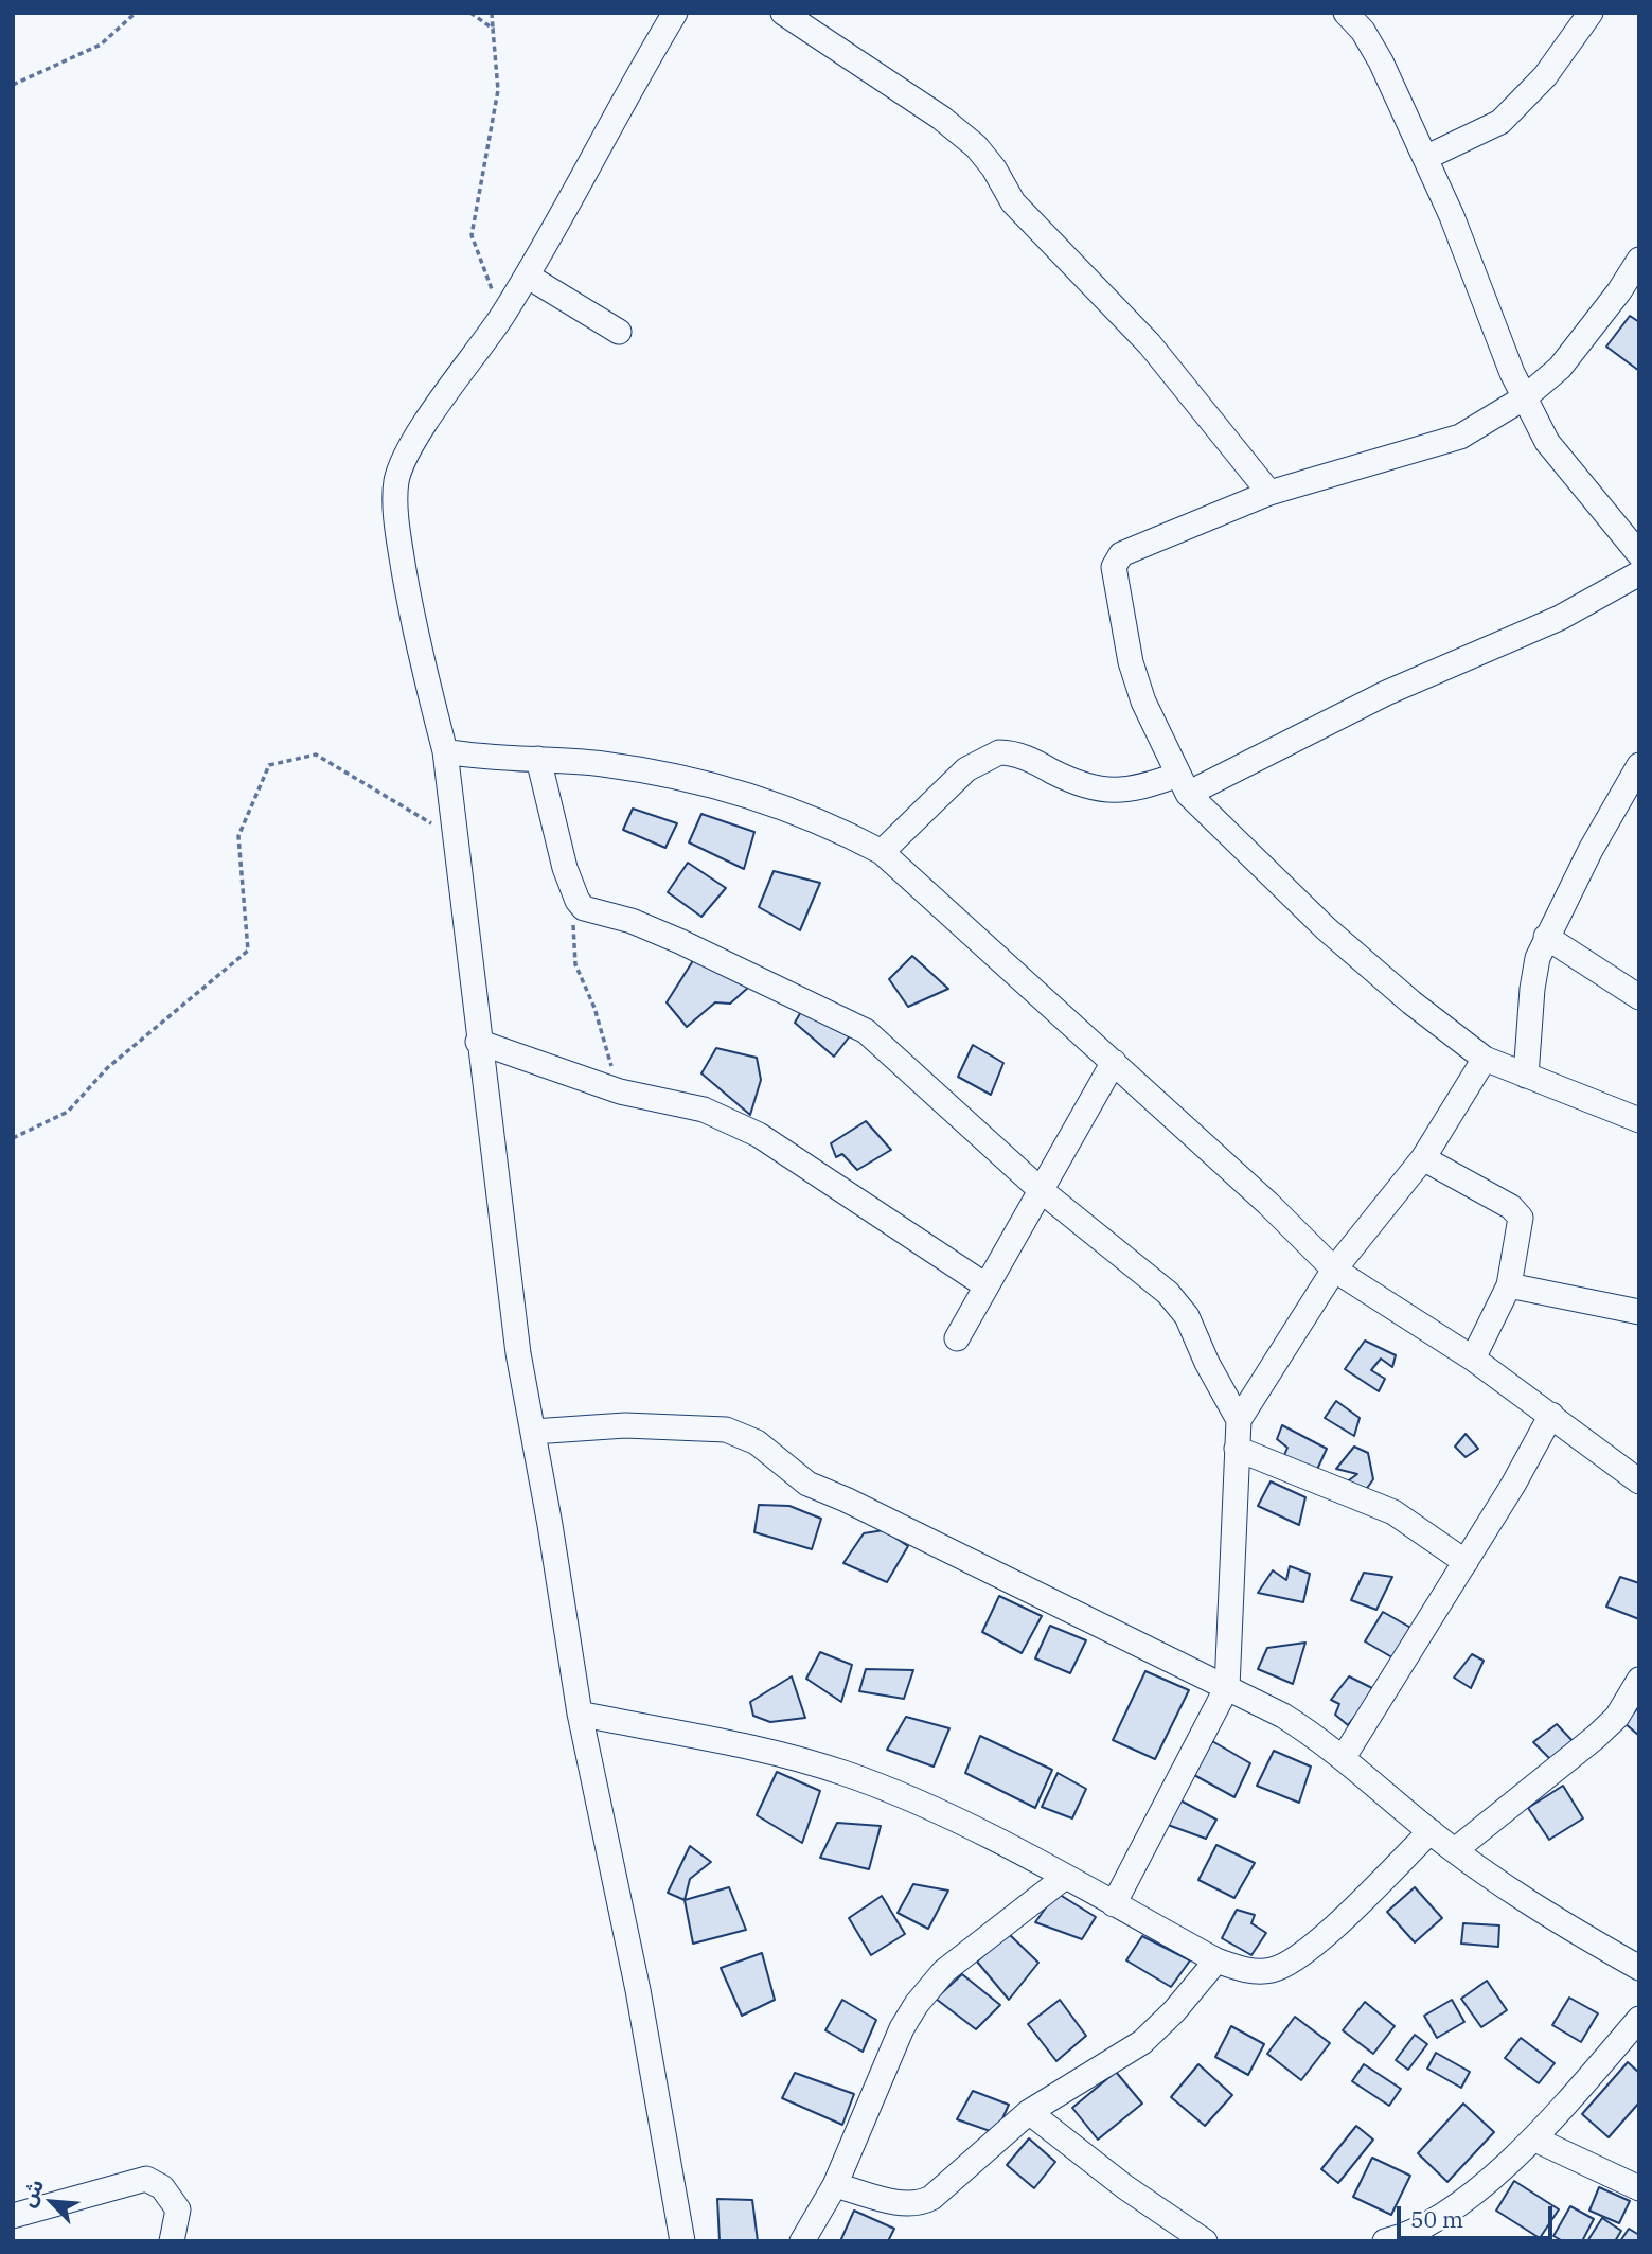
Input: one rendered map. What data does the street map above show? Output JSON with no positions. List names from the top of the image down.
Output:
{
  "scale_bar": "50 m",
  "north": "top left"
}
